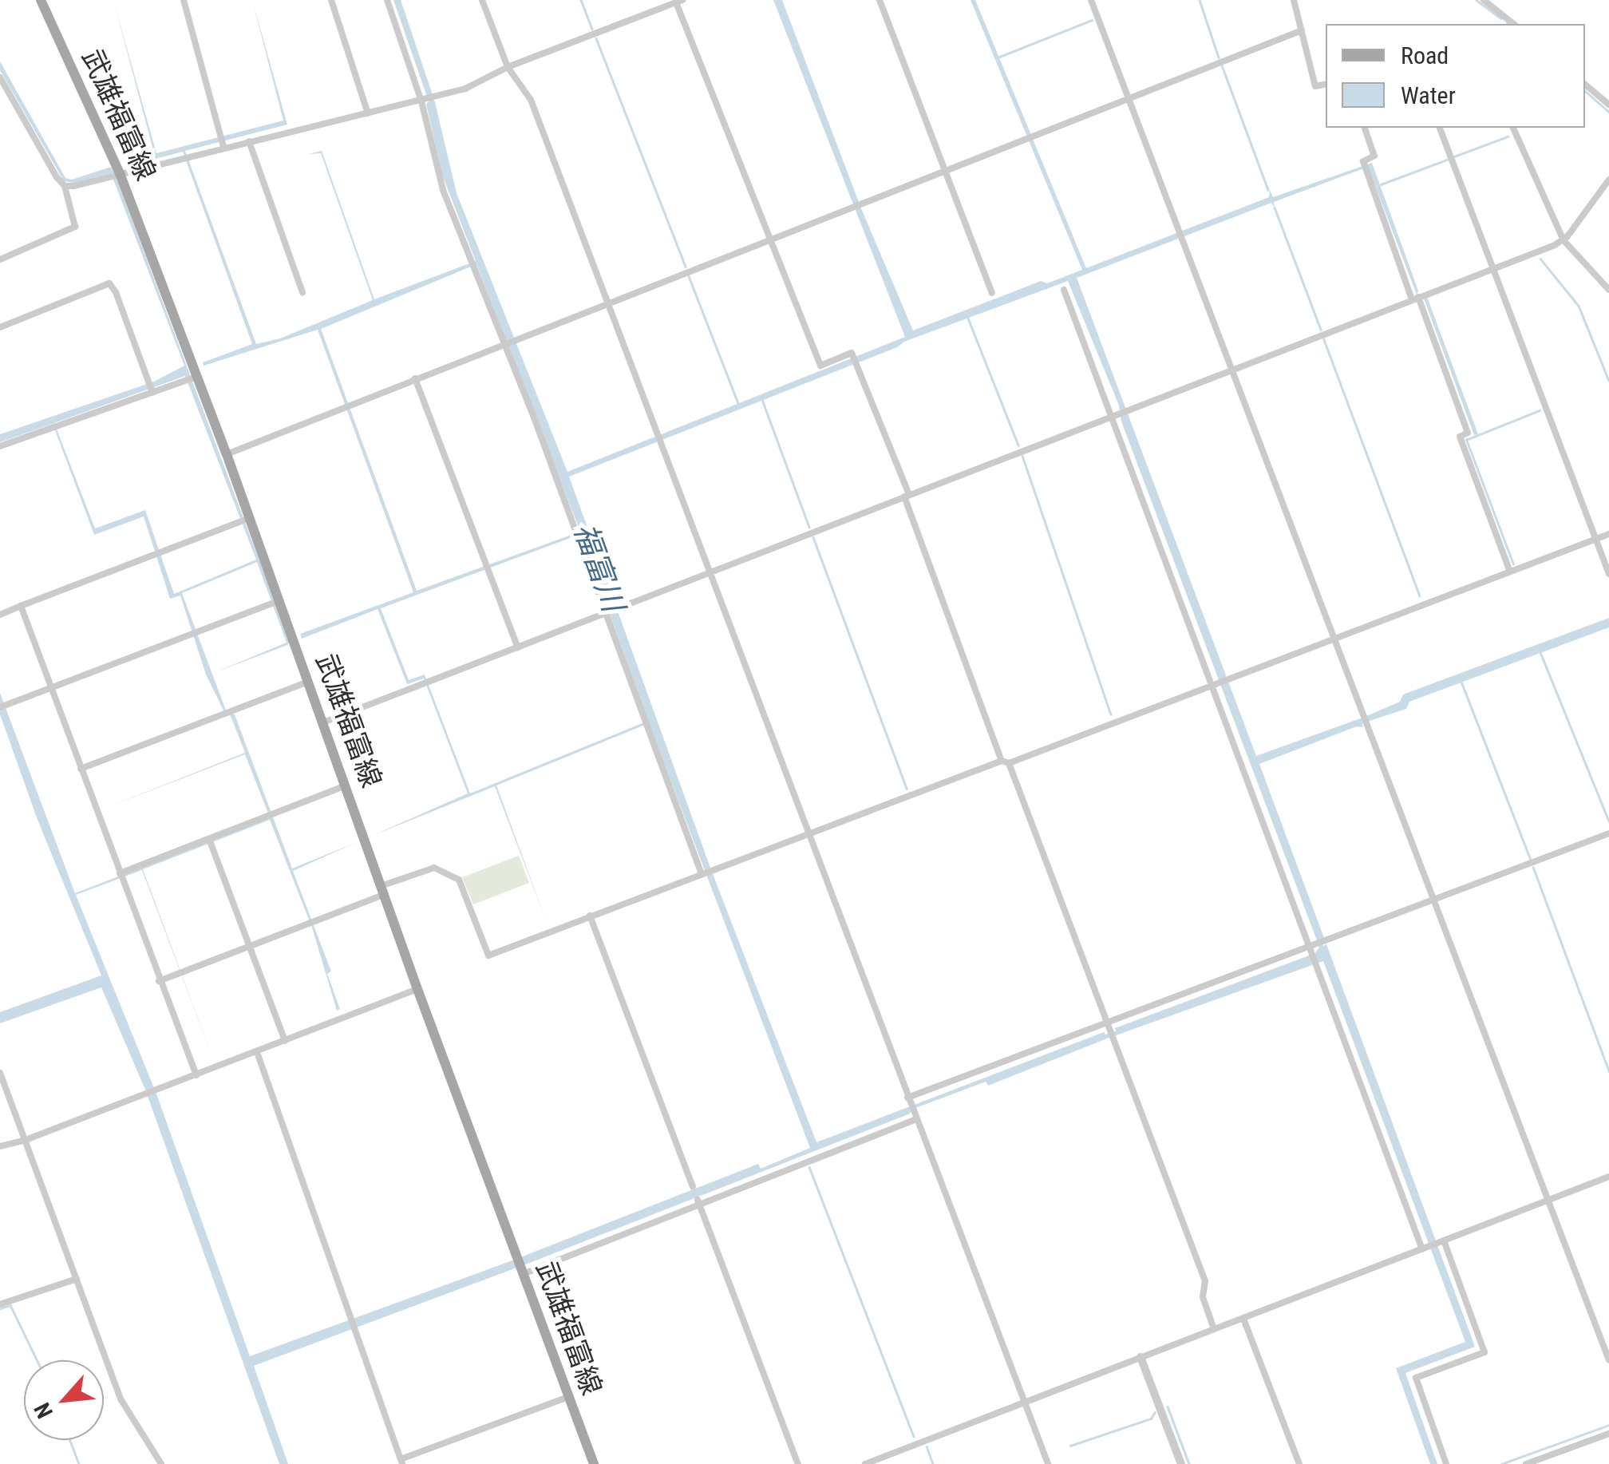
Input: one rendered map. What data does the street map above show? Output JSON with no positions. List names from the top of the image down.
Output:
{
  "streets": {
    "main road": ["武雄福富線"]
  },
  "water": ["福富川"],
  "legend": ["Road", "Water"],
  "north": "bottom left"
}
